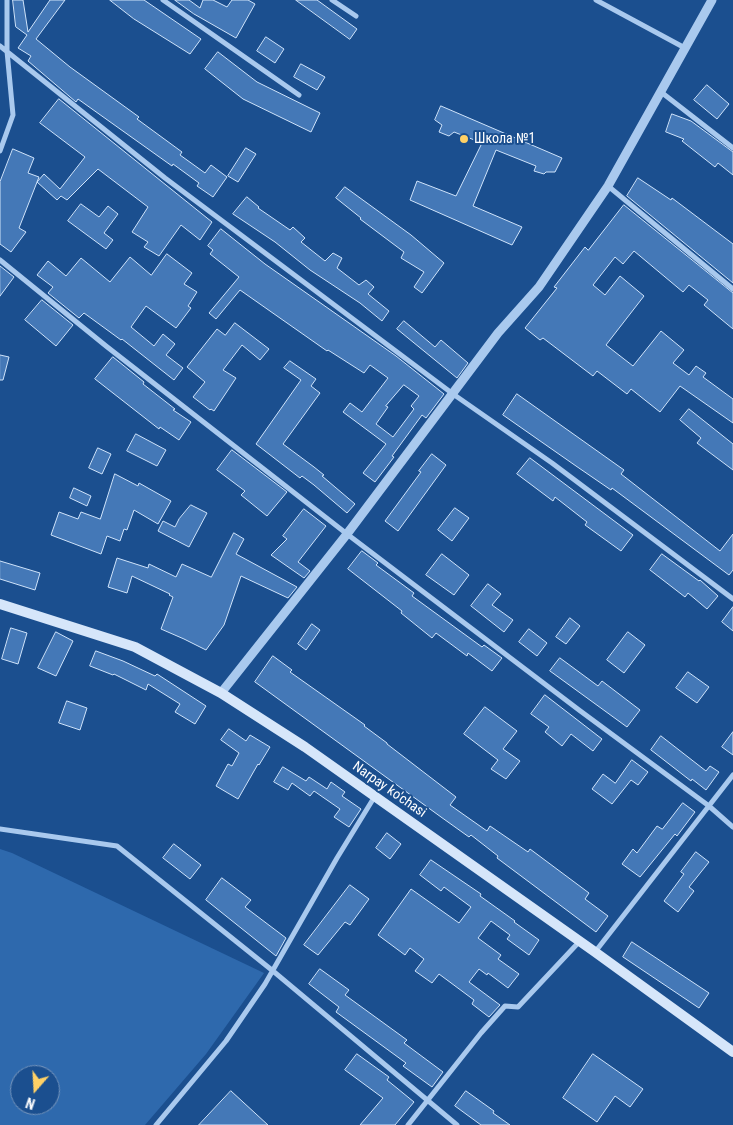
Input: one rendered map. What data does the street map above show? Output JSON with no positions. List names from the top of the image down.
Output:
{
  "streets": {
    "main road": ["Narpay ko'chasi"]
  },
  "places": ["Школа №1"],
  "north": "bottom"
}
